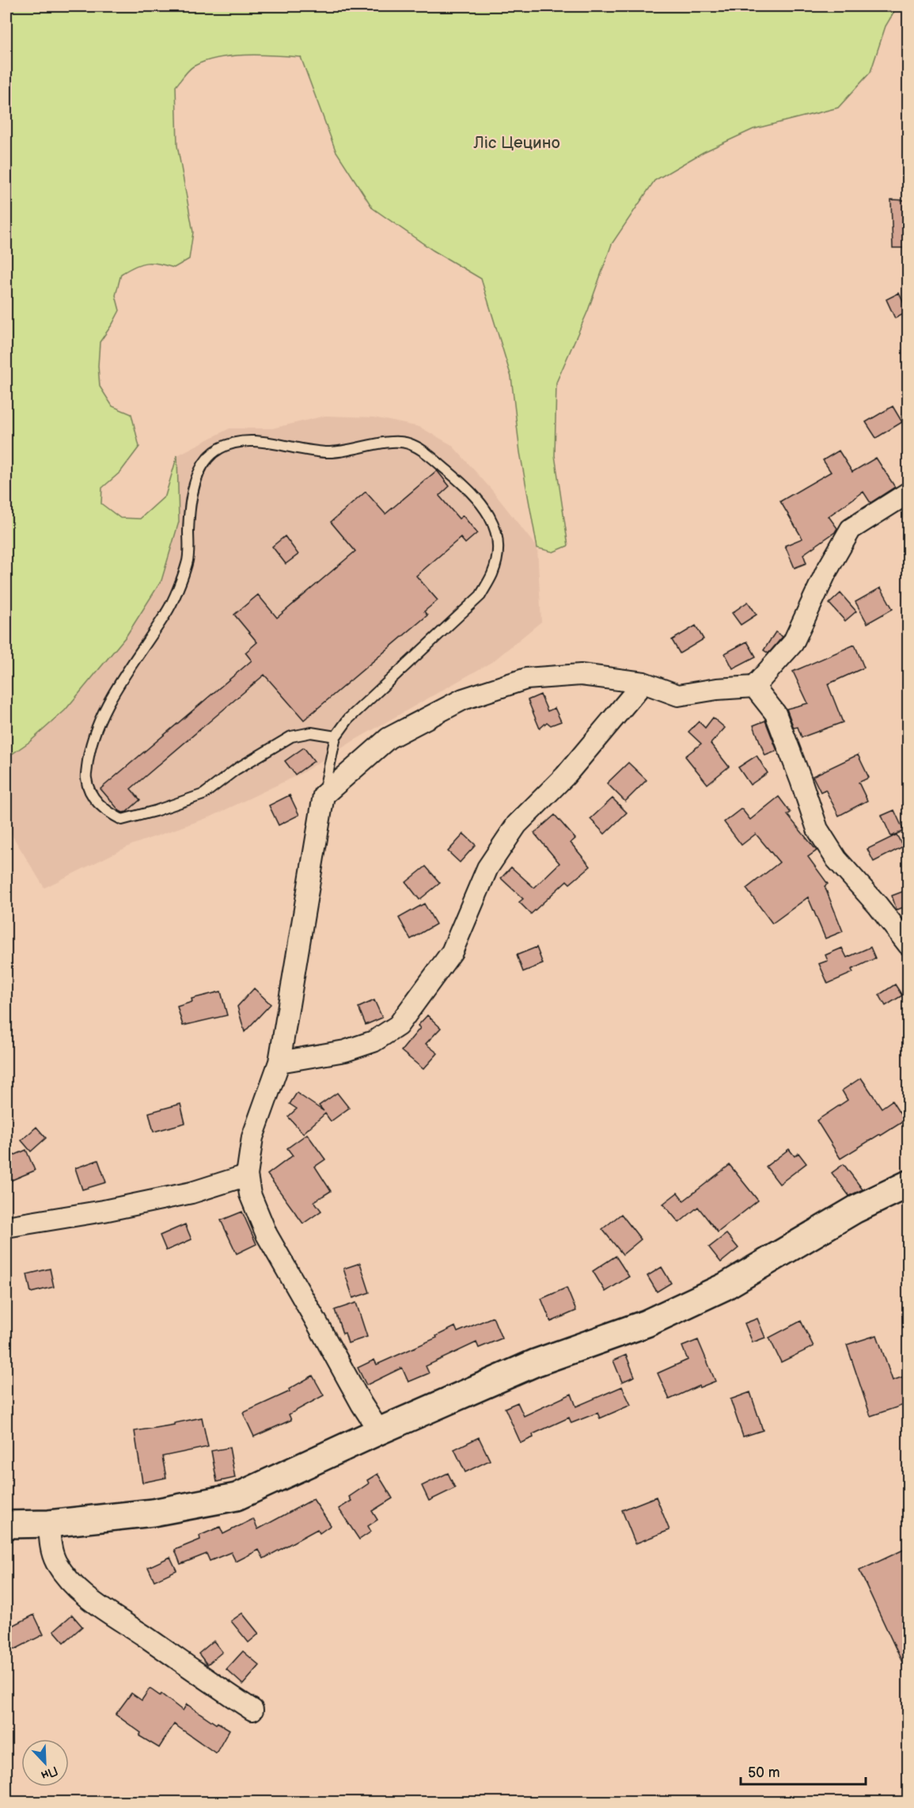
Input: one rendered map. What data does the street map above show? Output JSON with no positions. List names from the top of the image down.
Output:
{
  "parks": ["Ліс Цецино"],
  "scale_bar": "50 m",
  "north": "bottom right"
}
